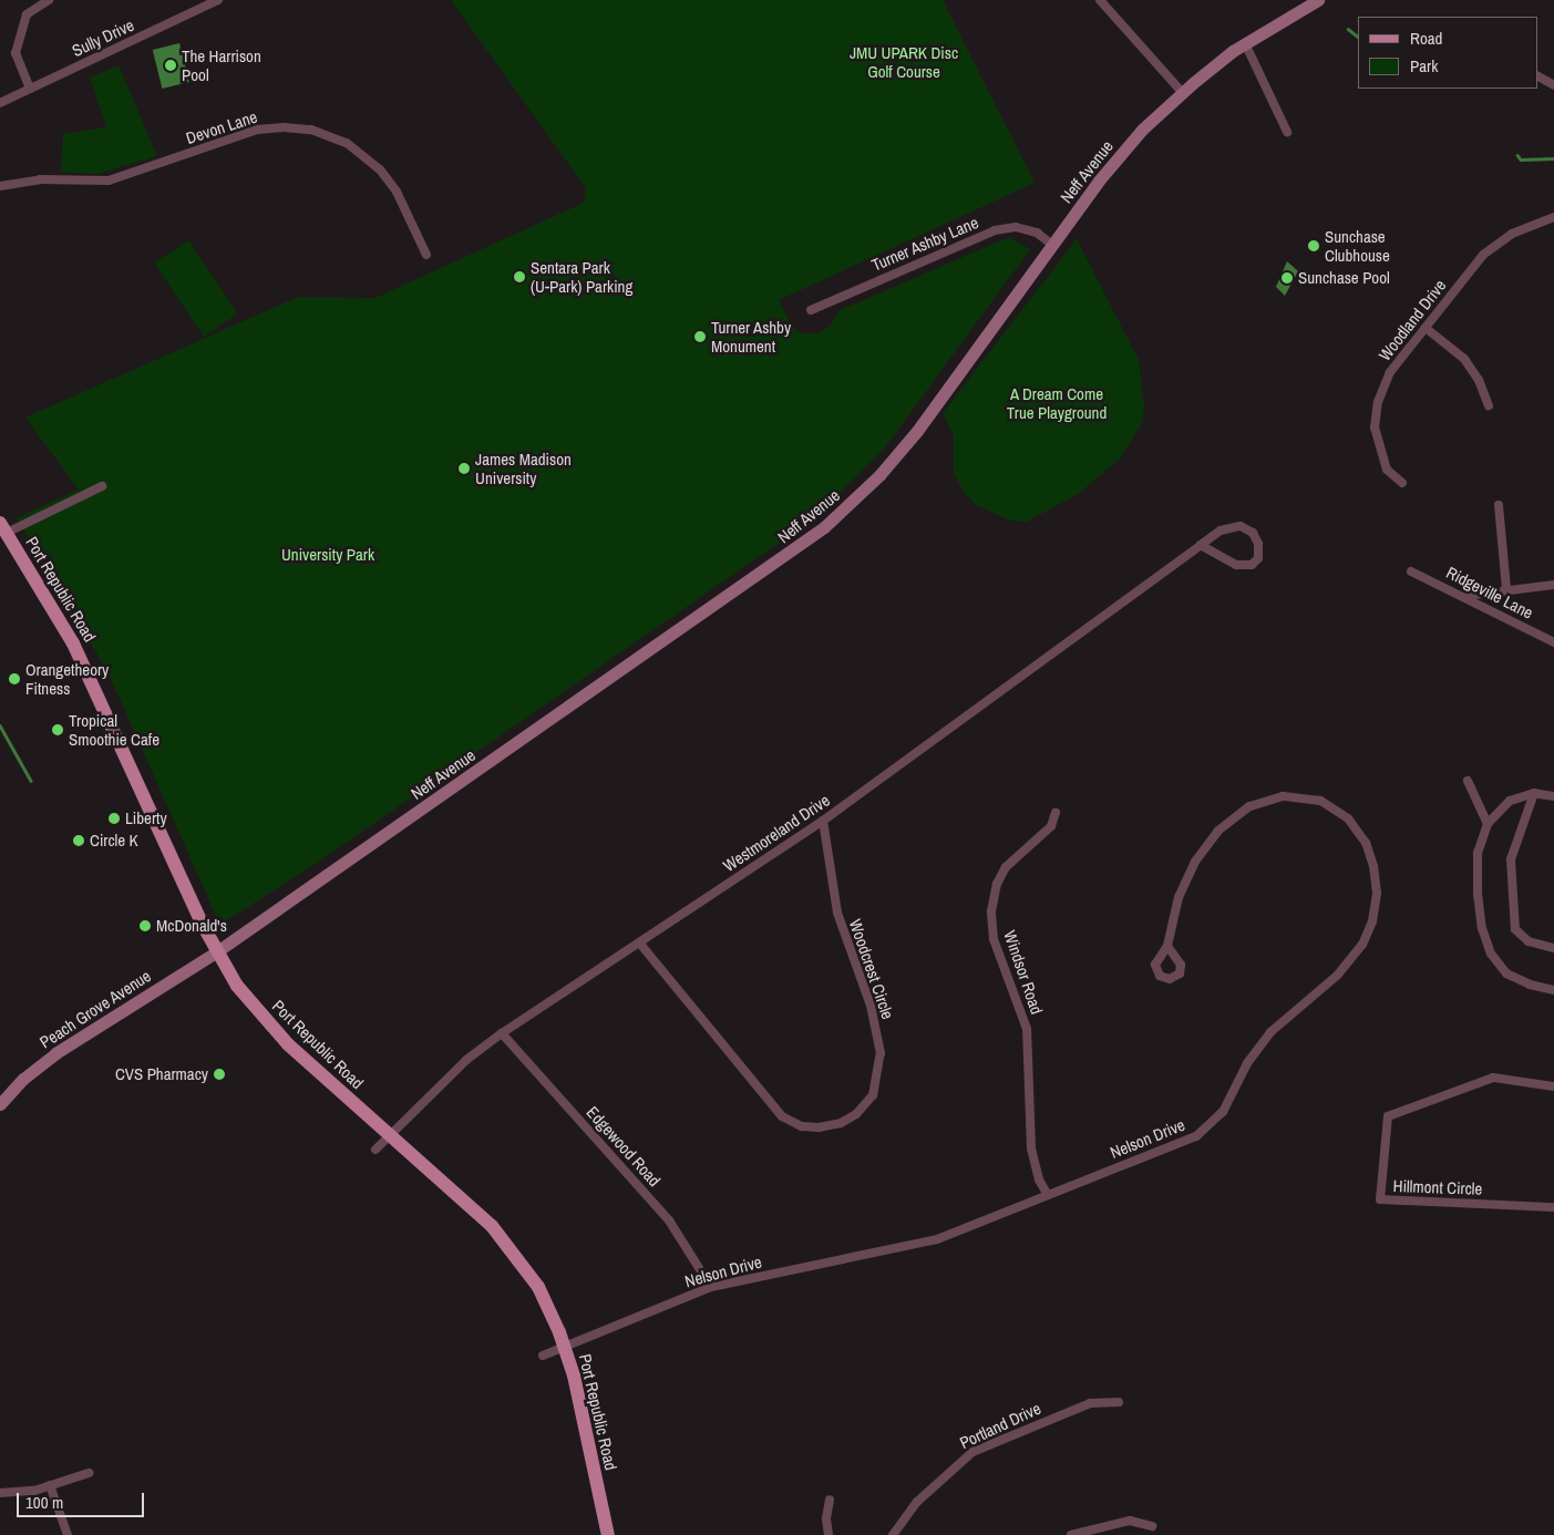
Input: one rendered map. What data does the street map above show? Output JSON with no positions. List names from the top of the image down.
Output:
{
  "streets": {
    "main road": ["Neff Avenue", "Port Republic Road", "Peach Grove Avenue"],
    "street": [
      "Sully Drive",
      "Devon Lane",
      "Turner Ashby Lane",
      "Woodland Drive",
      "Ridgeville Lane",
      "Westmoreland Drive",
      "Woodcrest Circle",
      "Windsor Road",
      "Nelson Drive",
      "Edgewood Road",
      "Hillmont Circle",
      "Portland Drive"
    ]
  },
  "crossings": [
    ["Neff Avenue", "Turner Ashby Lane"],
    ["Neff Avenue", "Port Republic Road"],
    ["Neff Avenue", "Peach Grove Avenue"],
    ["Port Republic Road", "Westmoreland Drive"],
    ["Port Republic Road", "Peach Grove Avenue"],
    ["Port Republic Road", "Nelson Drive"],
    ["Westmoreland Drive", "Woodcrest Circle"],
    ["Westmoreland Drive", "Edgewood Road"],
    ["Windsor Road", "Nelson Drive"],
    ["Nelson Drive", "Edgewood Road"]
  ],
  "parks": ["JMU UPARK Disc Golf Course", "A Dream Come True Playground", "University Park"],
  "places": [
    "The Harrison Pool",
    "Sunchase Clubhouse",
    "Sentara Park (U-Park) Parking",
    "Sunchase Pool",
    "Turner Ashby Monument",
    "James Madison University",
    "Orangetheory Fitness",
    "Tropical Smoothie Cafe",
    "Liberty",
    "Circle K",
    "McDonald's",
    "CVS Pharmacy"
  ],
  "legend": ["Road", "Park"],
  "scale_bar": "100 m"
}
